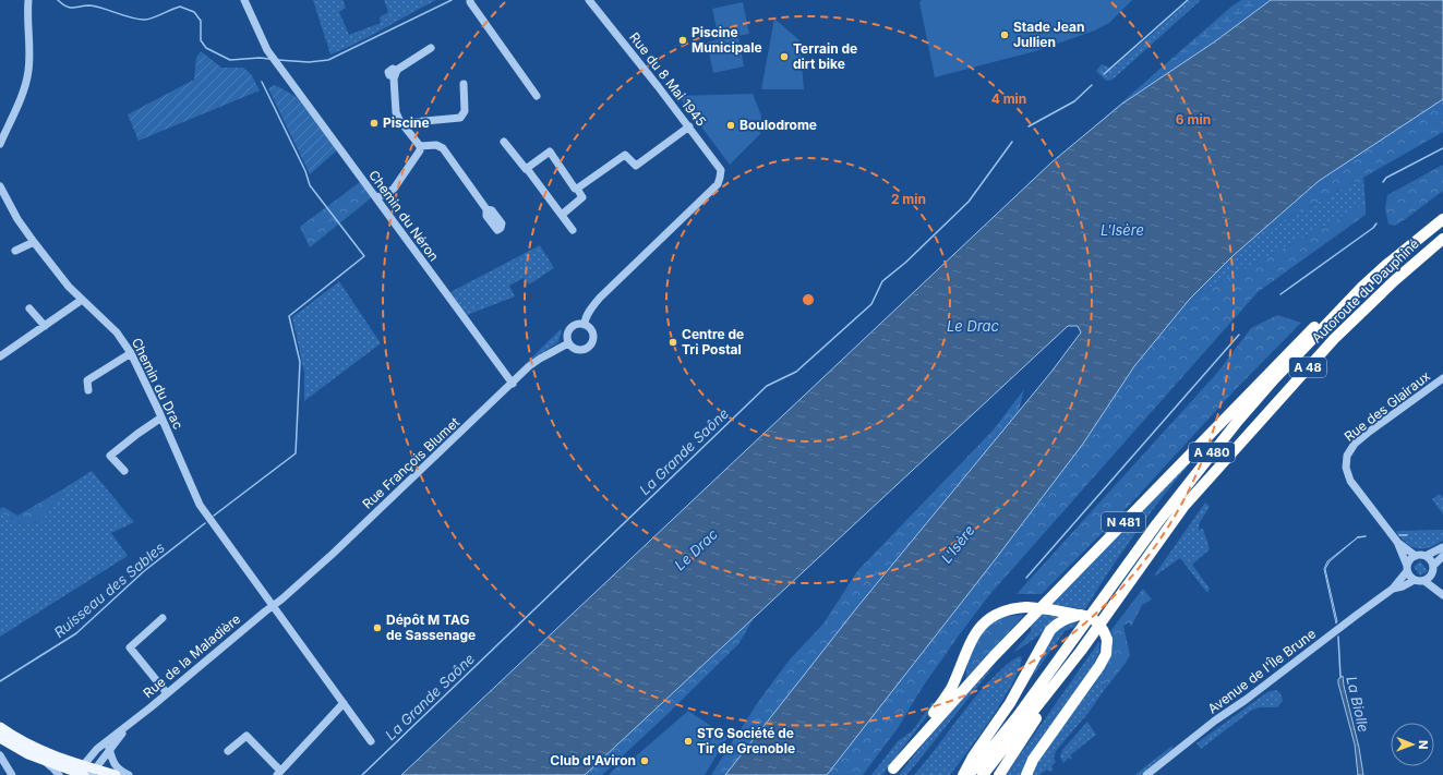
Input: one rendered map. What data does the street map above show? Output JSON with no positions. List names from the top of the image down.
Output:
{
  "streets": {
    "highway": [
      "Autoroute du Dauphiné",
      "A 48",
      "A 480",
      "N 481"
    ],
    "street": [
      "Rue du 8 Mai 1945",
      "Chemin du Néron",
      "Chemin du Drac",
      "Rue des Glairaux",
      "Rue François Blumet",
      "Rue de la Maladière",
      "Avenue de l'Île Brune"
    ]
  },
  "crossings": [
    ["Rue du 8 Mai 1945", "Rue François Blumet"],
    ["Chemin du Néron", "Rue François Blumet"],
    ["Autoroute du Dauphiné", "A 480"],
    ["Autoroute du Dauphiné", "N 481"],
    ["Chemin du Drac", "Rue François Blumet"],
    ["Chemin du Drac", "Rue de la Maladière"],
    ["Rue des Glairaux", "Avenue de l'Île Brune"],
    ["A 480", "N 481"],
    ["Rue François Blumet", "Rue de la Maladière"]
  ],
  "water": [
    "L'Isère",
    "Le Drac",
    "La Grande Saône",
    "Ruisseau des Sables",
    "La Biolle"
  ],
  "places": [
    "Stade Jean Jullien",
    "Piscine Municipale",
    "Terrain de dirt bike",
    "Piscine",
    "Boulodrome",
    "Centre de Tri Postal",
    "Dépôt M TAG de Sassenage",
    "STG Société de Tir de Grenoble",
    "Club d'Aviron"
  ],
  "north": "right",
  "rings": ["4 min", "6 min", "2 min"]
}
